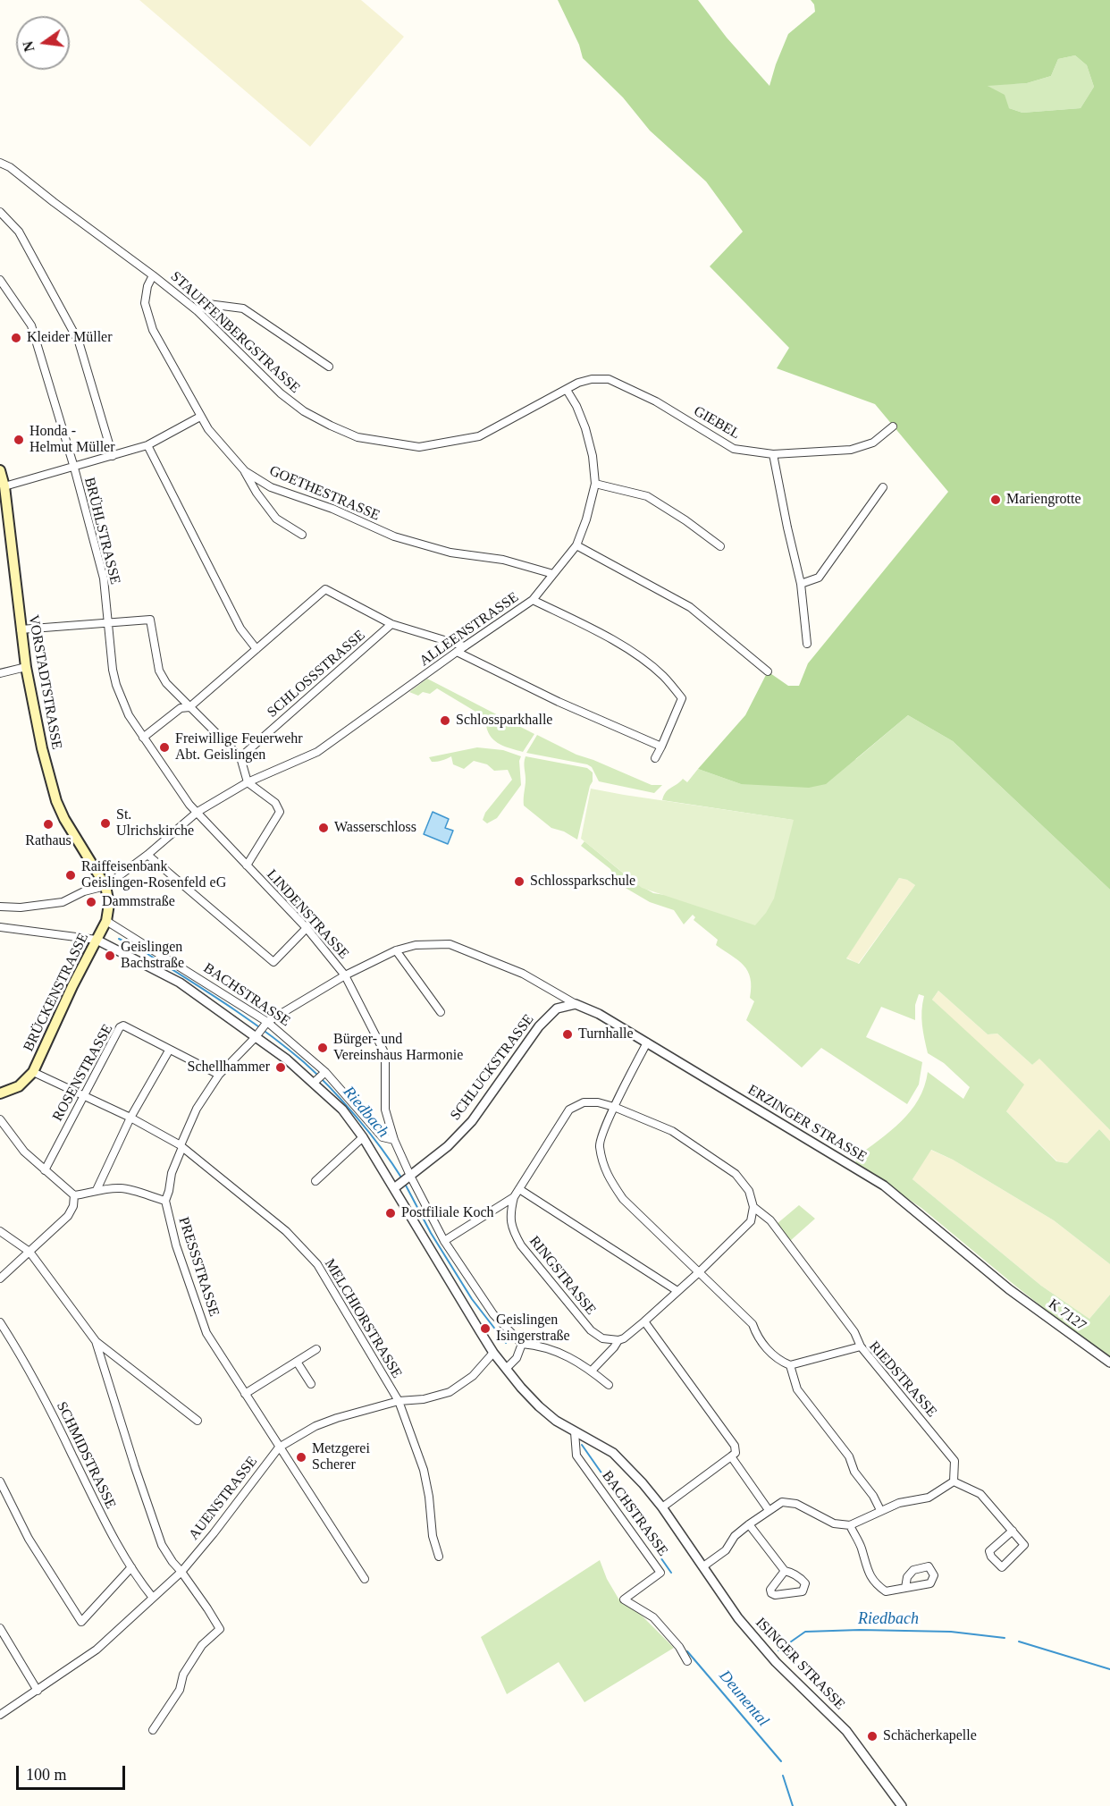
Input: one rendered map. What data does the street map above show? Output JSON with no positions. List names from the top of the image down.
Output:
{
  "streets": {
    "main road": ["VORSTADTSTRASSE", "BRÜCKENSTRASSE"],
    "street": [
      "STAUFFENBERGSTRASSE",
      "GIEBEL",
      "GOETHESTRASSE",
      "BRÜHLSTRASSE",
      "ALLEENSTRASSE",
      "SCHLOSSSTRASSE",
      "LINDENSTRASSE",
      "BACHSTRASSE",
      "SCHLUCKSTRASSE",
      "ROSENSTRASSE",
      "ERZINGER STRASSE",
      "PRESSSTRASSE",
      "RINGSTRASSE",
      "K 7127",
      "MELCHIORSTRASSE",
      "RIEDSTRASSE",
      "SCHMIDSTRASSE",
      "AUENSTRASSE",
      "ISINGER STRASSE"
    ]
  },
  "crossings": [
    ["STAUFFENBERGSTRASSE", "GIEBEL"],
    ["STAUFFENBERGSTRASSE", "GOETHESTRASSE"],
    ["STAUFFENBERGSTRASSE", "ALLEENSTRASSE"],
    ["GIEBEL", "ALLEENSTRASSE"],
    ["GOETHESTRASSE", "ALLEENSTRASSE"],
    ["BRÜHLSTRASSE", "LINDENSTRASSE"],
    ["VORSTADTSTRASSE", "BRÜCKENSTRASSE"],
    ["LINDENSTRASSE", "BACHSTRASSE"],
    ["LINDENSTRASSE", "PRESSSTRASSE"],
    ["BRÜCKENSTRASSE", "BACHSTRASSE"],
    ["BRÜCKENSTRASSE", "MELCHIORSTRASSE"],
    ["BACHSTRASSE", "SCHLUCKSTRASSE"],
    ["BACHSTRASSE", "PRESSSTRASSE"],
    ["BACHSTRASSE", "AUENSTRASSE"],
    ["BACHSTRASSE", "ISINGER STRASSE"],
    ["SCHLUCKSTRASSE", "ERZINGER STRASSE"],
    ["SCHLUCKSTRASSE", "PRESSSTRASSE"],
    ["ROSENSTRASSE", "PRESSSTRASSE"],
    ["ROSENSTRASSE", "MELCHIORSTRASSE"],
    ["ERZINGER STRASSE", "PRESSSTRASSE"],
    ["ERZINGER STRASSE", "K 7127"],
    ["PRESSSTRASSE", "MELCHIORSTRASSE"],
    ["PRESSSTRASSE", "AUENSTRASSE"],
    ["MELCHIORSTRASSE", "AUENSTRASSE"],
    ["SCHMIDSTRASSE", "AUENSTRASSE"]
  ],
  "water": ["Riedbach", "Deunental"],
  "places": [
    "Kleider Müller",
    "Honda - Helmut Müller",
    "Mariengrotte",
    "Schlossparkhalle",
    "Freiwillige Feuerwehr Abt. Geislingen",
    "St. Ulrichskirche",
    "Rathaus",
    "Wasserschloss",
    "Raiffeisenbank Geislingen-Rosenfeld eG",
    "Schlossparkschule",
    "Dammstraße",
    "Geislingen Bachstraße",
    "Turnhalle",
    "Bürger- und Vereinshaus Harmonie",
    "Schellhammer",
    "Postfiliale Koch",
    "Geislingen Isingerstraße",
    "Metzgerei Scherer",
    "Schächerkapelle"
  ],
  "scale_bar": "100 m",
  "north": "left"
}
